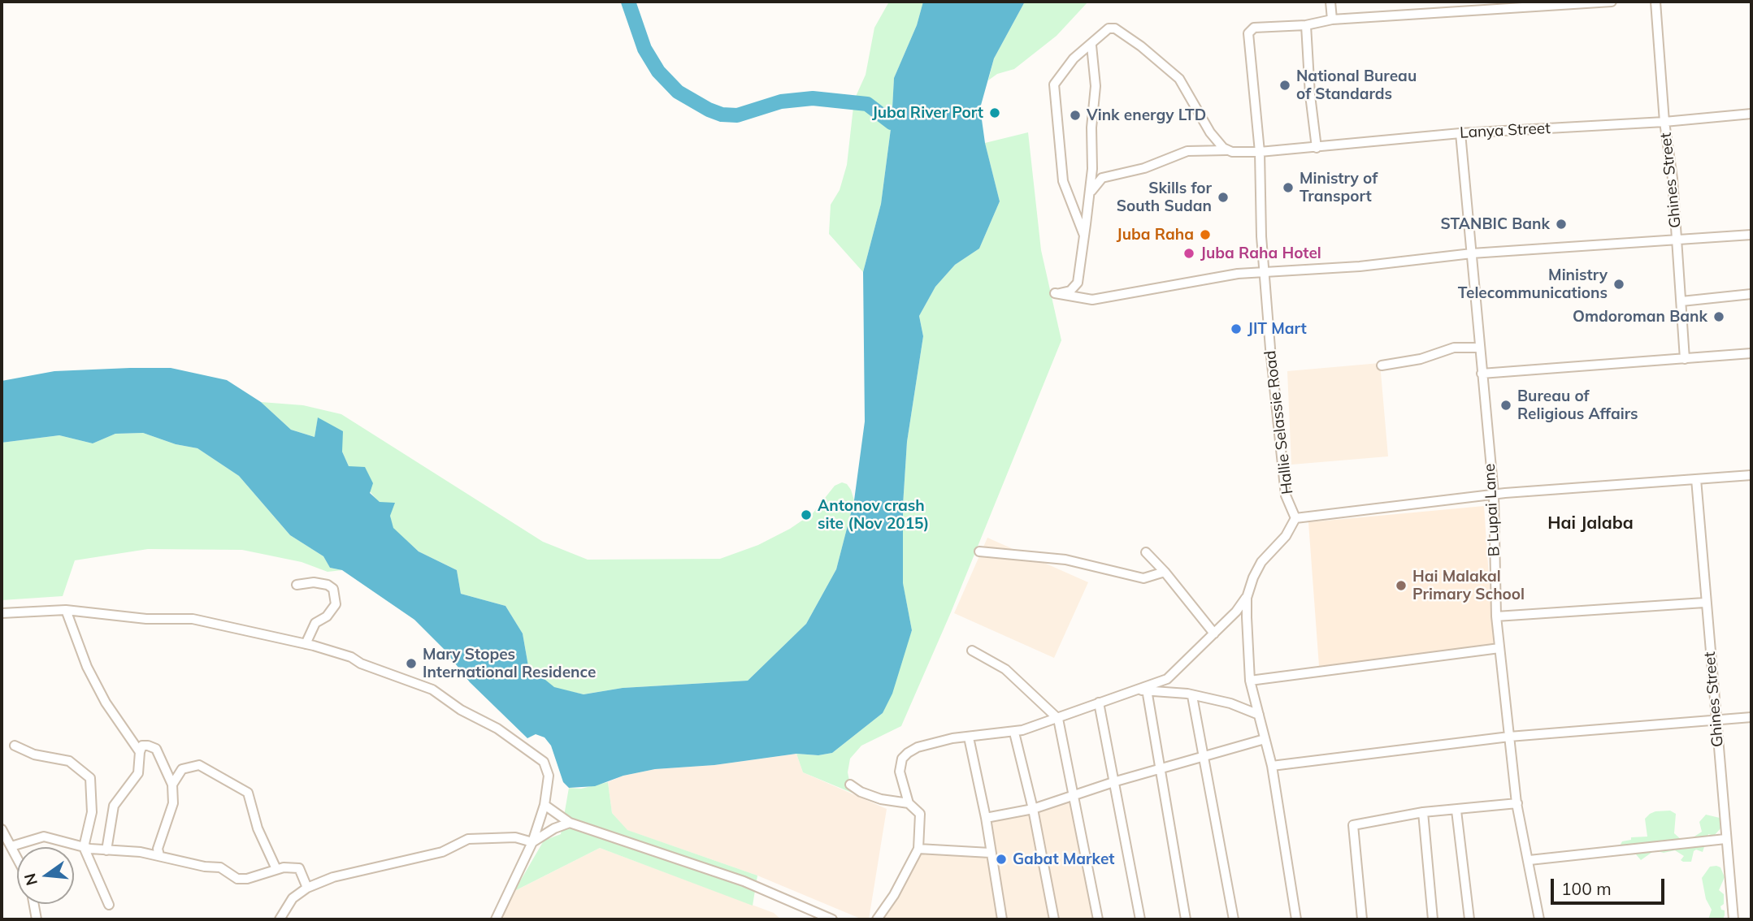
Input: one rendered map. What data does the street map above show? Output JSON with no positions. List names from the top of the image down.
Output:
{
  "streets": {
    "street": [
      "Lanya Street",
      "Ghines Street",
      "Hallie Selassie Road",
      "B Lupai Lane"
    ]
  },
  "crossings": [
    ["Lanya Street", "Ghines Street"],
    ["Lanya Street", "Hallie Selassie Road"],
    ["Lanya Street", "B Lupai Lane"]
  ],
  "districts": ["Hai Jalaba"],
  "places": [
    "National Bureau of Standards",
    "Juba River Port",
    "Vink energy LTD",
    "Ministry of Transport",
    "Skills for South Sudan",
    "STANBIC Bank",
    "Juba Raha",
    "Juba Raha Hotel",
    "Ministry Telecommunications",
    "Omdoroman Bank",
    "JIT Mart",
    "Bureau of Religious Affairs",
    "Antonov crash site (Nov 2015)",
    "Hai Malakal Primary School",
    "Mary Stopes International Residence",
    "Gabat Market"
  ],
  "scale_bar": "100 m",
  "north": "left"
}
